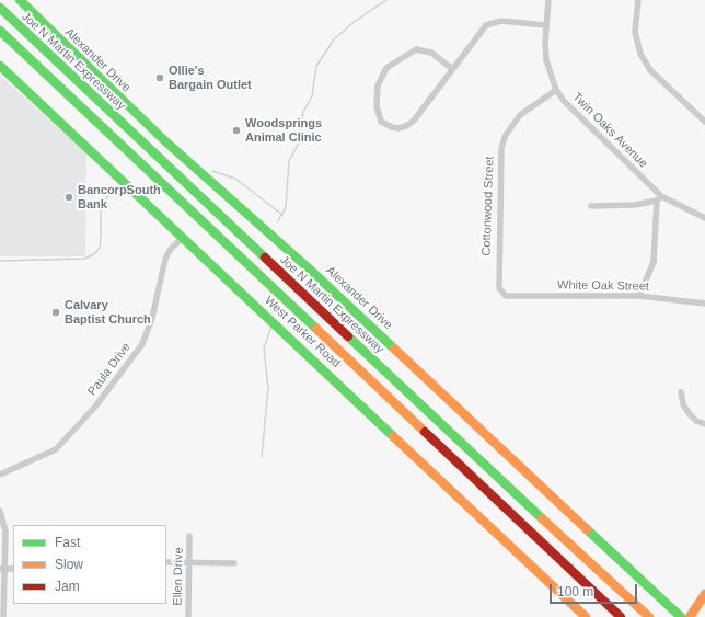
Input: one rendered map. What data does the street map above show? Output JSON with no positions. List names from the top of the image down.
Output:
{
  "streets": {
    "main road": ["Alexander Drive", "Joe N Martin Expressway", "West Parker Road"],
    "street": [
      "Twin Oaks Avenue",
      "Cottonwood Street",
      "White Oak Street",
      "Paula Drive",
      "Ellen Drive"
    ]
  },
  "crossings": [
    ["Twin Oaks Avenue", "Cottonwood Street"],
    ["Cottonwood Street", "White Oak Street"],
    ["West Parker Road", "Paula Drive"]
  ],
  "places": [
    "Ollie's Bargain Outlet",
    "Woodsprings Animal Clinic",
    "BancorpSouth Bank",
    "Calvary Baptist Church"
  ],
  "legend": ["Fast", "Slow", "Jam"],
  "scale_bar": "100 m"
}
